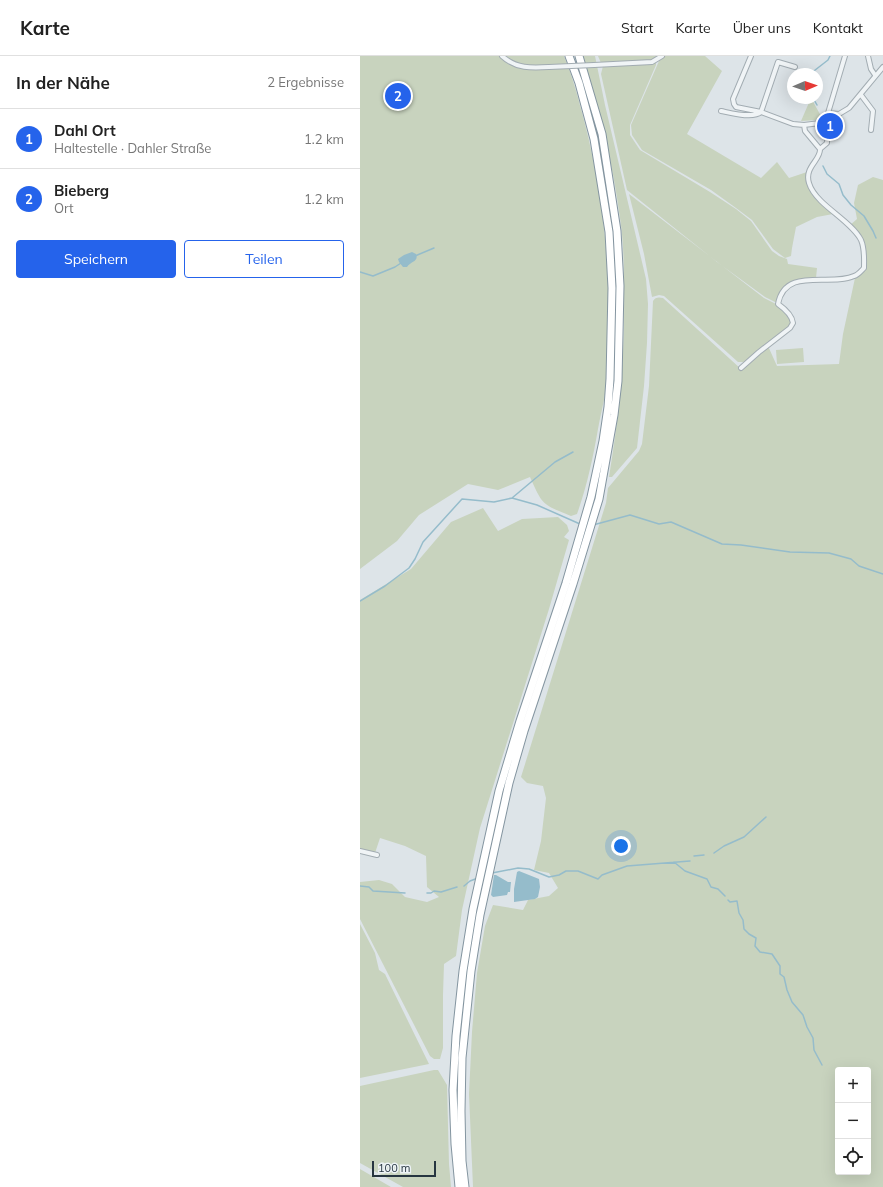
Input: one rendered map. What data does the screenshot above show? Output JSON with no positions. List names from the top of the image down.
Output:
{
  "scale_bar": "100 m",
  "north": "right",
  "page": {
    "header": "Karte",
    "nav": [
      "Start",
      "Karte",
      "Über uns",
      "Kontakt"
    ],
    "heading": ["In der Nähe", "2 Ergebnisse"],
    "pins": ["2", "1"],
    "list": [
      {
        "mark": "1",
        "name": "Dahl Ort",
        "note": "Haltestelle · Dahler Straße",
        "value": "1.2 km"
      },
      {
        "mark": "2",
        "name": "Bieberg",
        "note": "Ort",
        "value": "1.2 km"
      }
    ],
    "buttons": ["Speichern", "Teilen"],
    "map_buttons": ["+", "−"],
    "scale": "100 m"
  }
}
